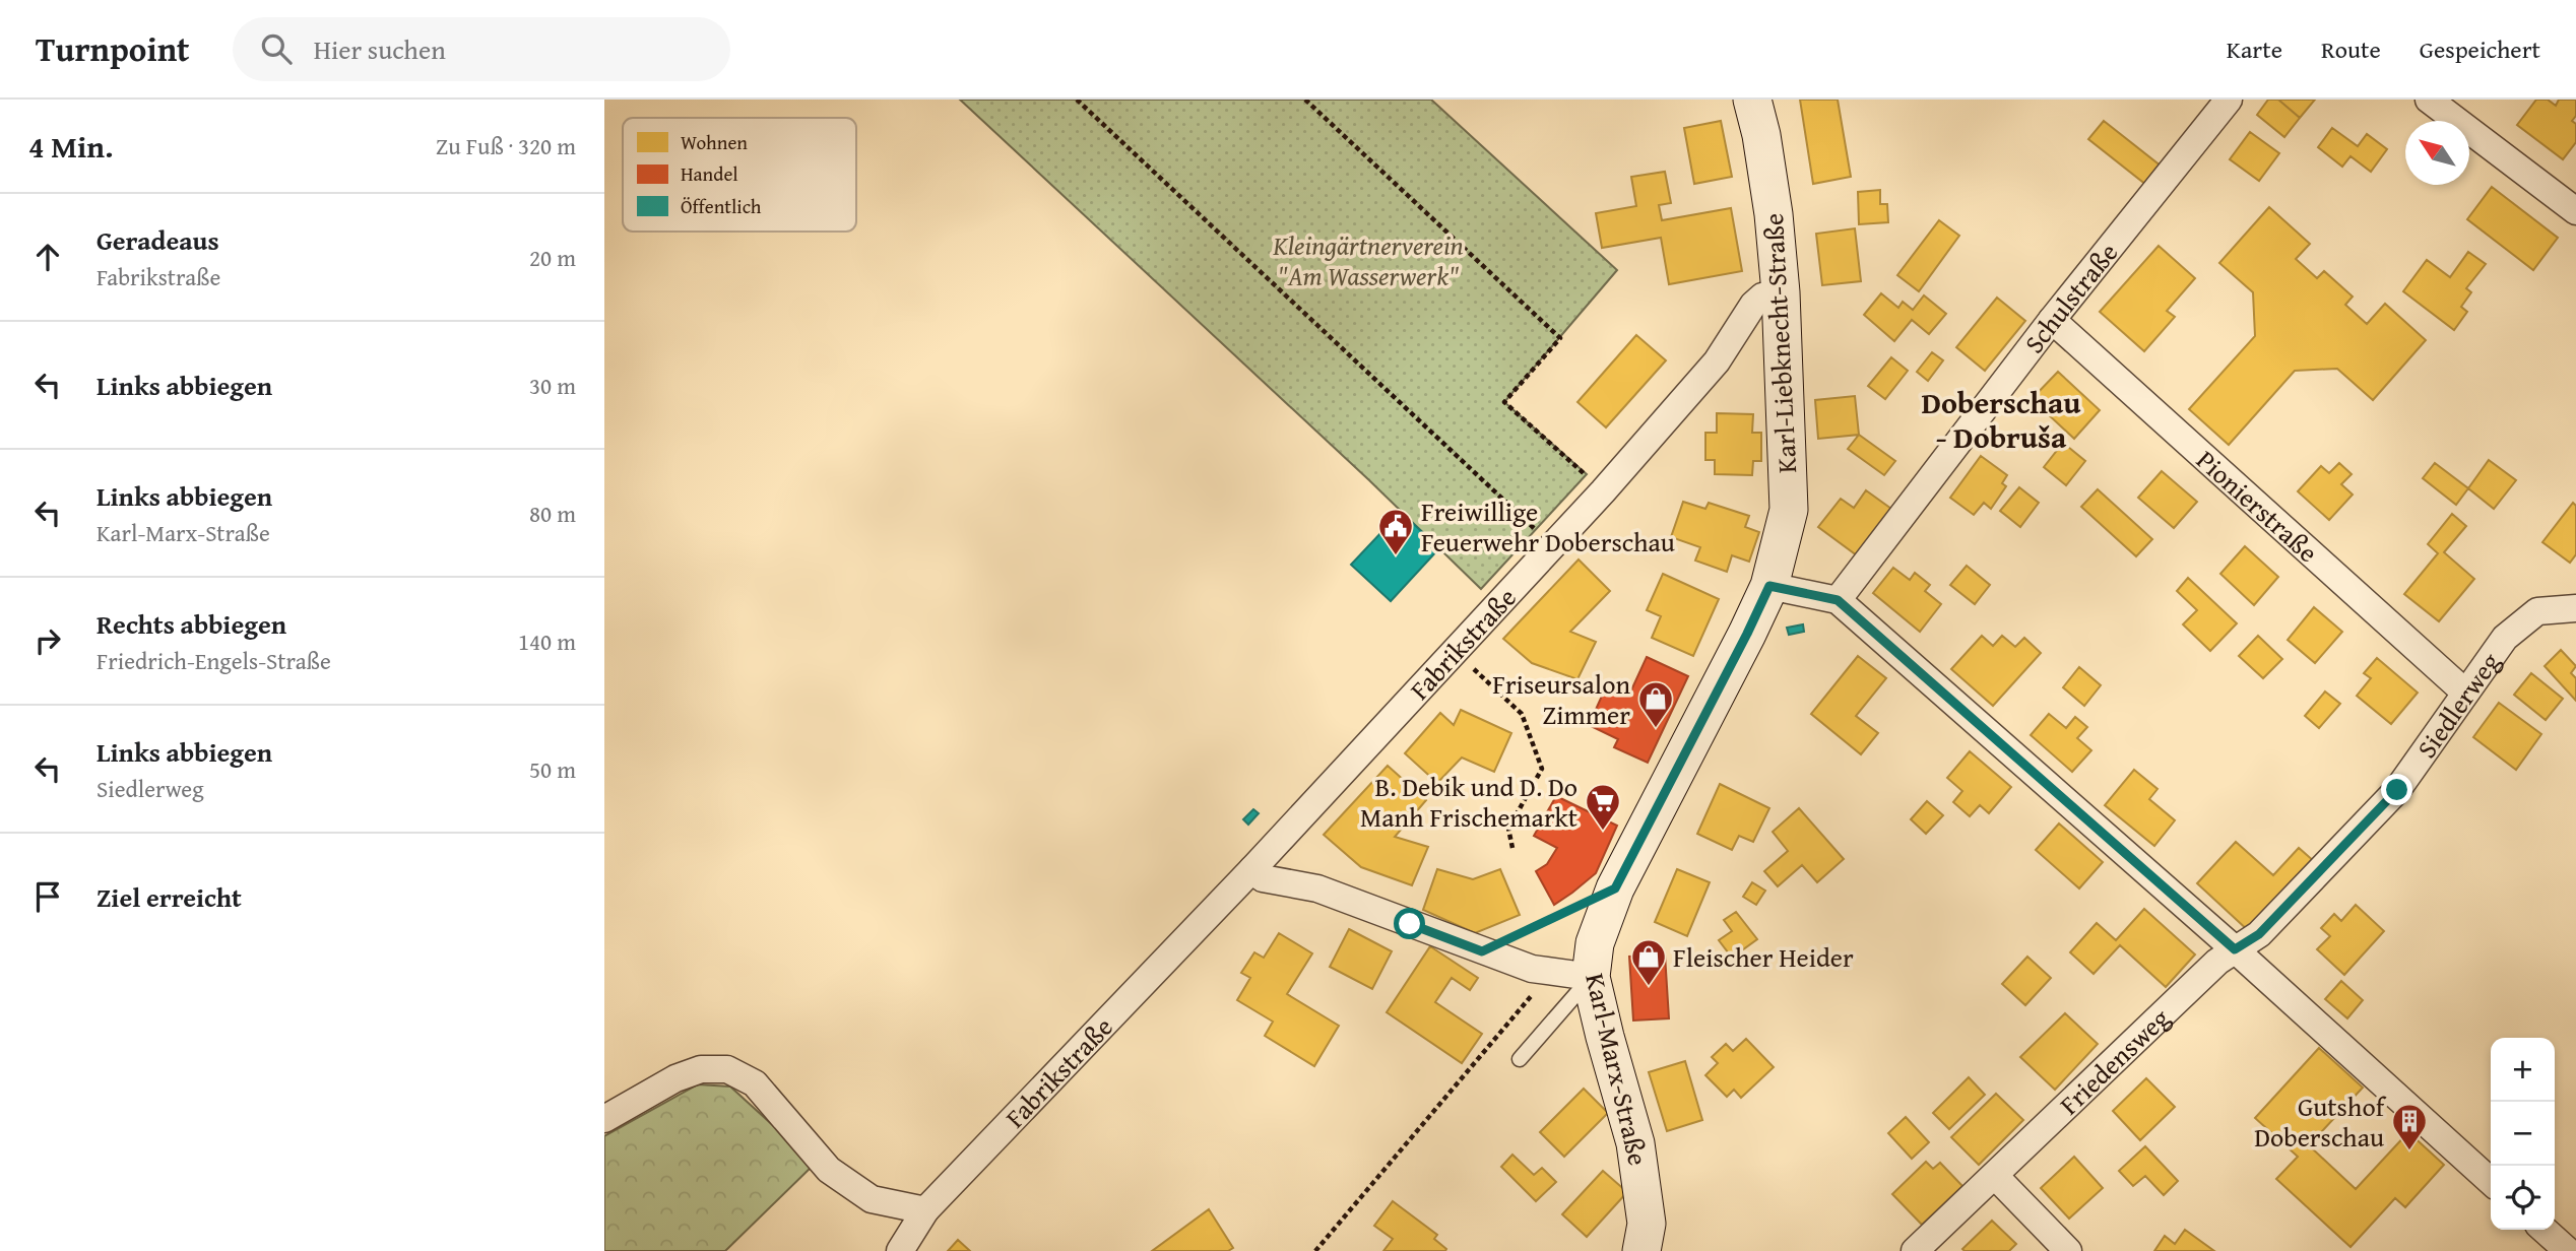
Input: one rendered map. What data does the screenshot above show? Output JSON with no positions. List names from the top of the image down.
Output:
{
  "streets": {
    "street": [
      "Schulstraße",
      "Karl-Liebknecht-Straße",
      "Pionierstraße",
      "Fabrikstraße",
      "Siedlerweg",
      "Friedensweg",
      "Karl-Marx-Straße"
    ]
  },
  "crossings": [
    ["Schulstraße", "Pionierstraße"],
    ["Karl-Liebknecht-Straße", "Fabrikstraße"],
    ["Karl-Liebknecht-Straße", "Karl-Marx-Straße"],
    ["Pionierstraße", "Siedlerweg"],
    ["Siedlerweg", "Friedensweg"]
  ],
  "districts": ["Doberschau - Dobruša"],
  "parks": ["Kleingärtnerverein \"Am Wasserwerk\""],
  "places": {
    "public building": ["Freiwillige Feuerwehr Doberschau"],
    "shop": ["Friseursalon Zimmer", "Fleischer Heider"],
    "supermarket": ["B. Debik und D. Do Manh Frischemarkt"],
    "building": ["Gutshof Doberschau"]
  },
  "legend": ["Wohnen", "Handel", "Öffentlich"],
  "north": "top left",
  "page": {
    "header": "Turnpoint",
    "search": "Hier suchen",
    "nav": ["Karte", "Route", "Gespeichert"],
    "heading": ["4 Min.", "Zu Fuß · 320 m"],
    "list": [
      ["Geradeaus", "Fabrikstraße", "20 m"],
      ["Links abbiegen", "30 m"],
      ["Links abbiegen", "Karl-Marx-Straße", "80 m"],
      ["Rechts abbiegen", "Friedrich-Engels-Straße", "140 m"],
      ["Links abbiegen", "Siedlerweg", "50 m"],
      "Ziel erreicht"
    ],
    "map_buttons": ["+", "−"]
  }
}
